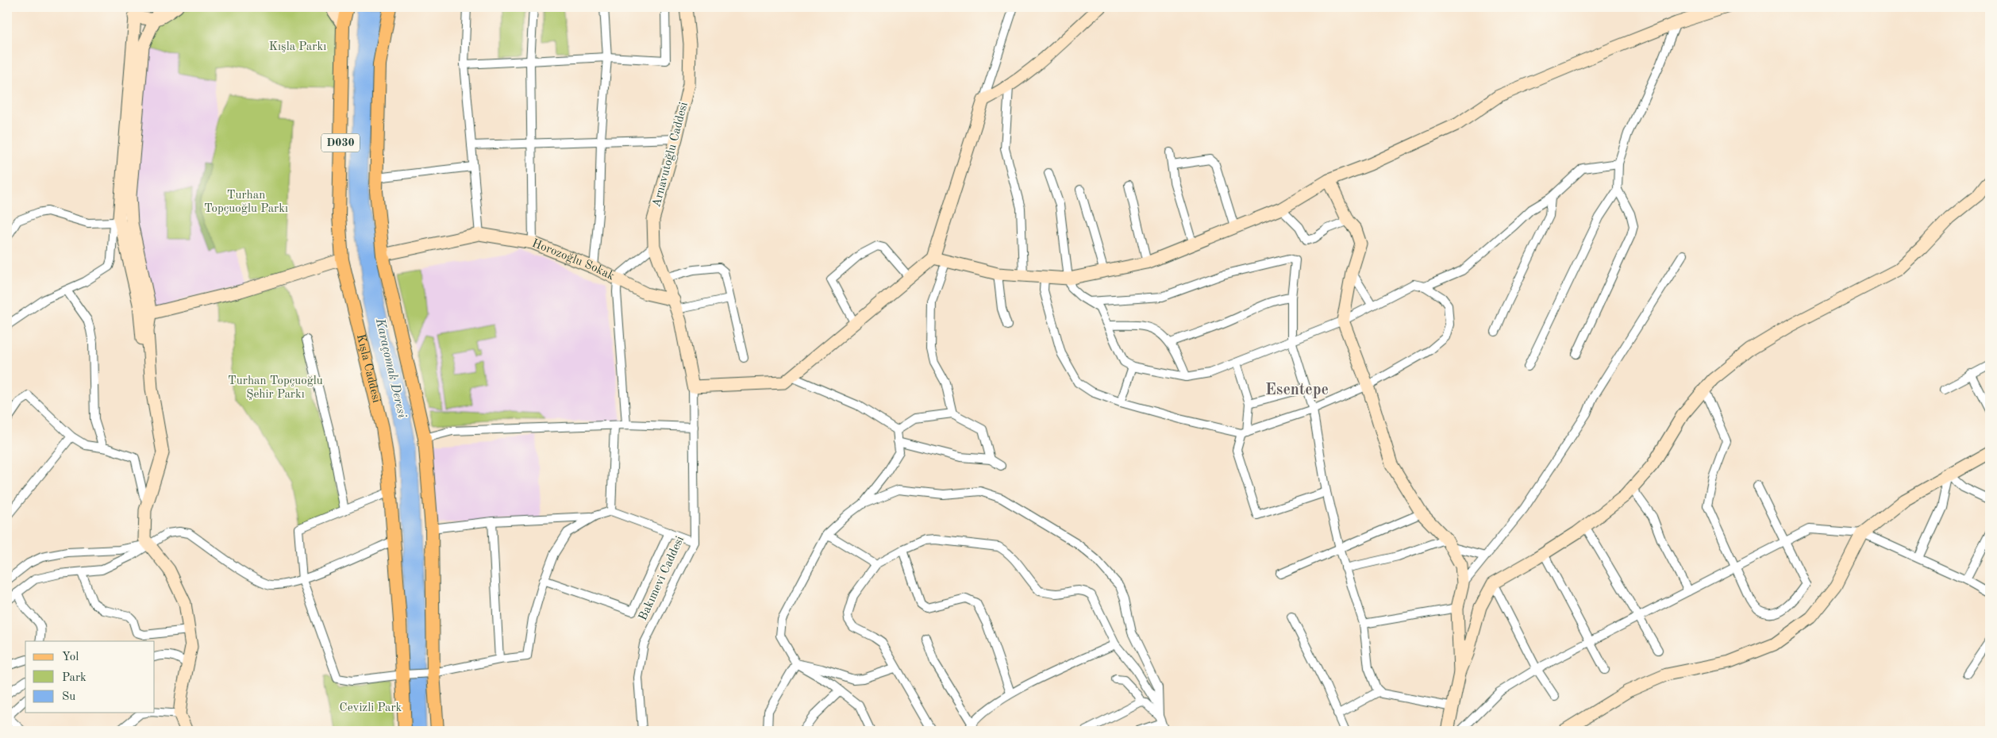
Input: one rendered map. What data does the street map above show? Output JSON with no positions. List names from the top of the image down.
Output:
{
  "streets": {
    "main road": ["D030", "Kışla Caddesi"],
    "street": ["Arnavutoğlu Caddesi", "Horozoğlu Sokak", "Bakımevi Caddesi"]
  },
  "crossings": [
    ["Arnavutoğlu Caddesi", "Horozoğlu Sokak"]
  ],
  "districts": ["Esentepe"],
  "water": ["Karaçomak Deresi"],
  "parks": [
    "Kışla Parkı",
    "Turhan Topçuoğlu Parkı",
    "Turhan Topçuoğlu Şehir Parkı",
    "Cevizli Park"
  ],
  "legend": ["Yol", "Park", "Su"]
}
